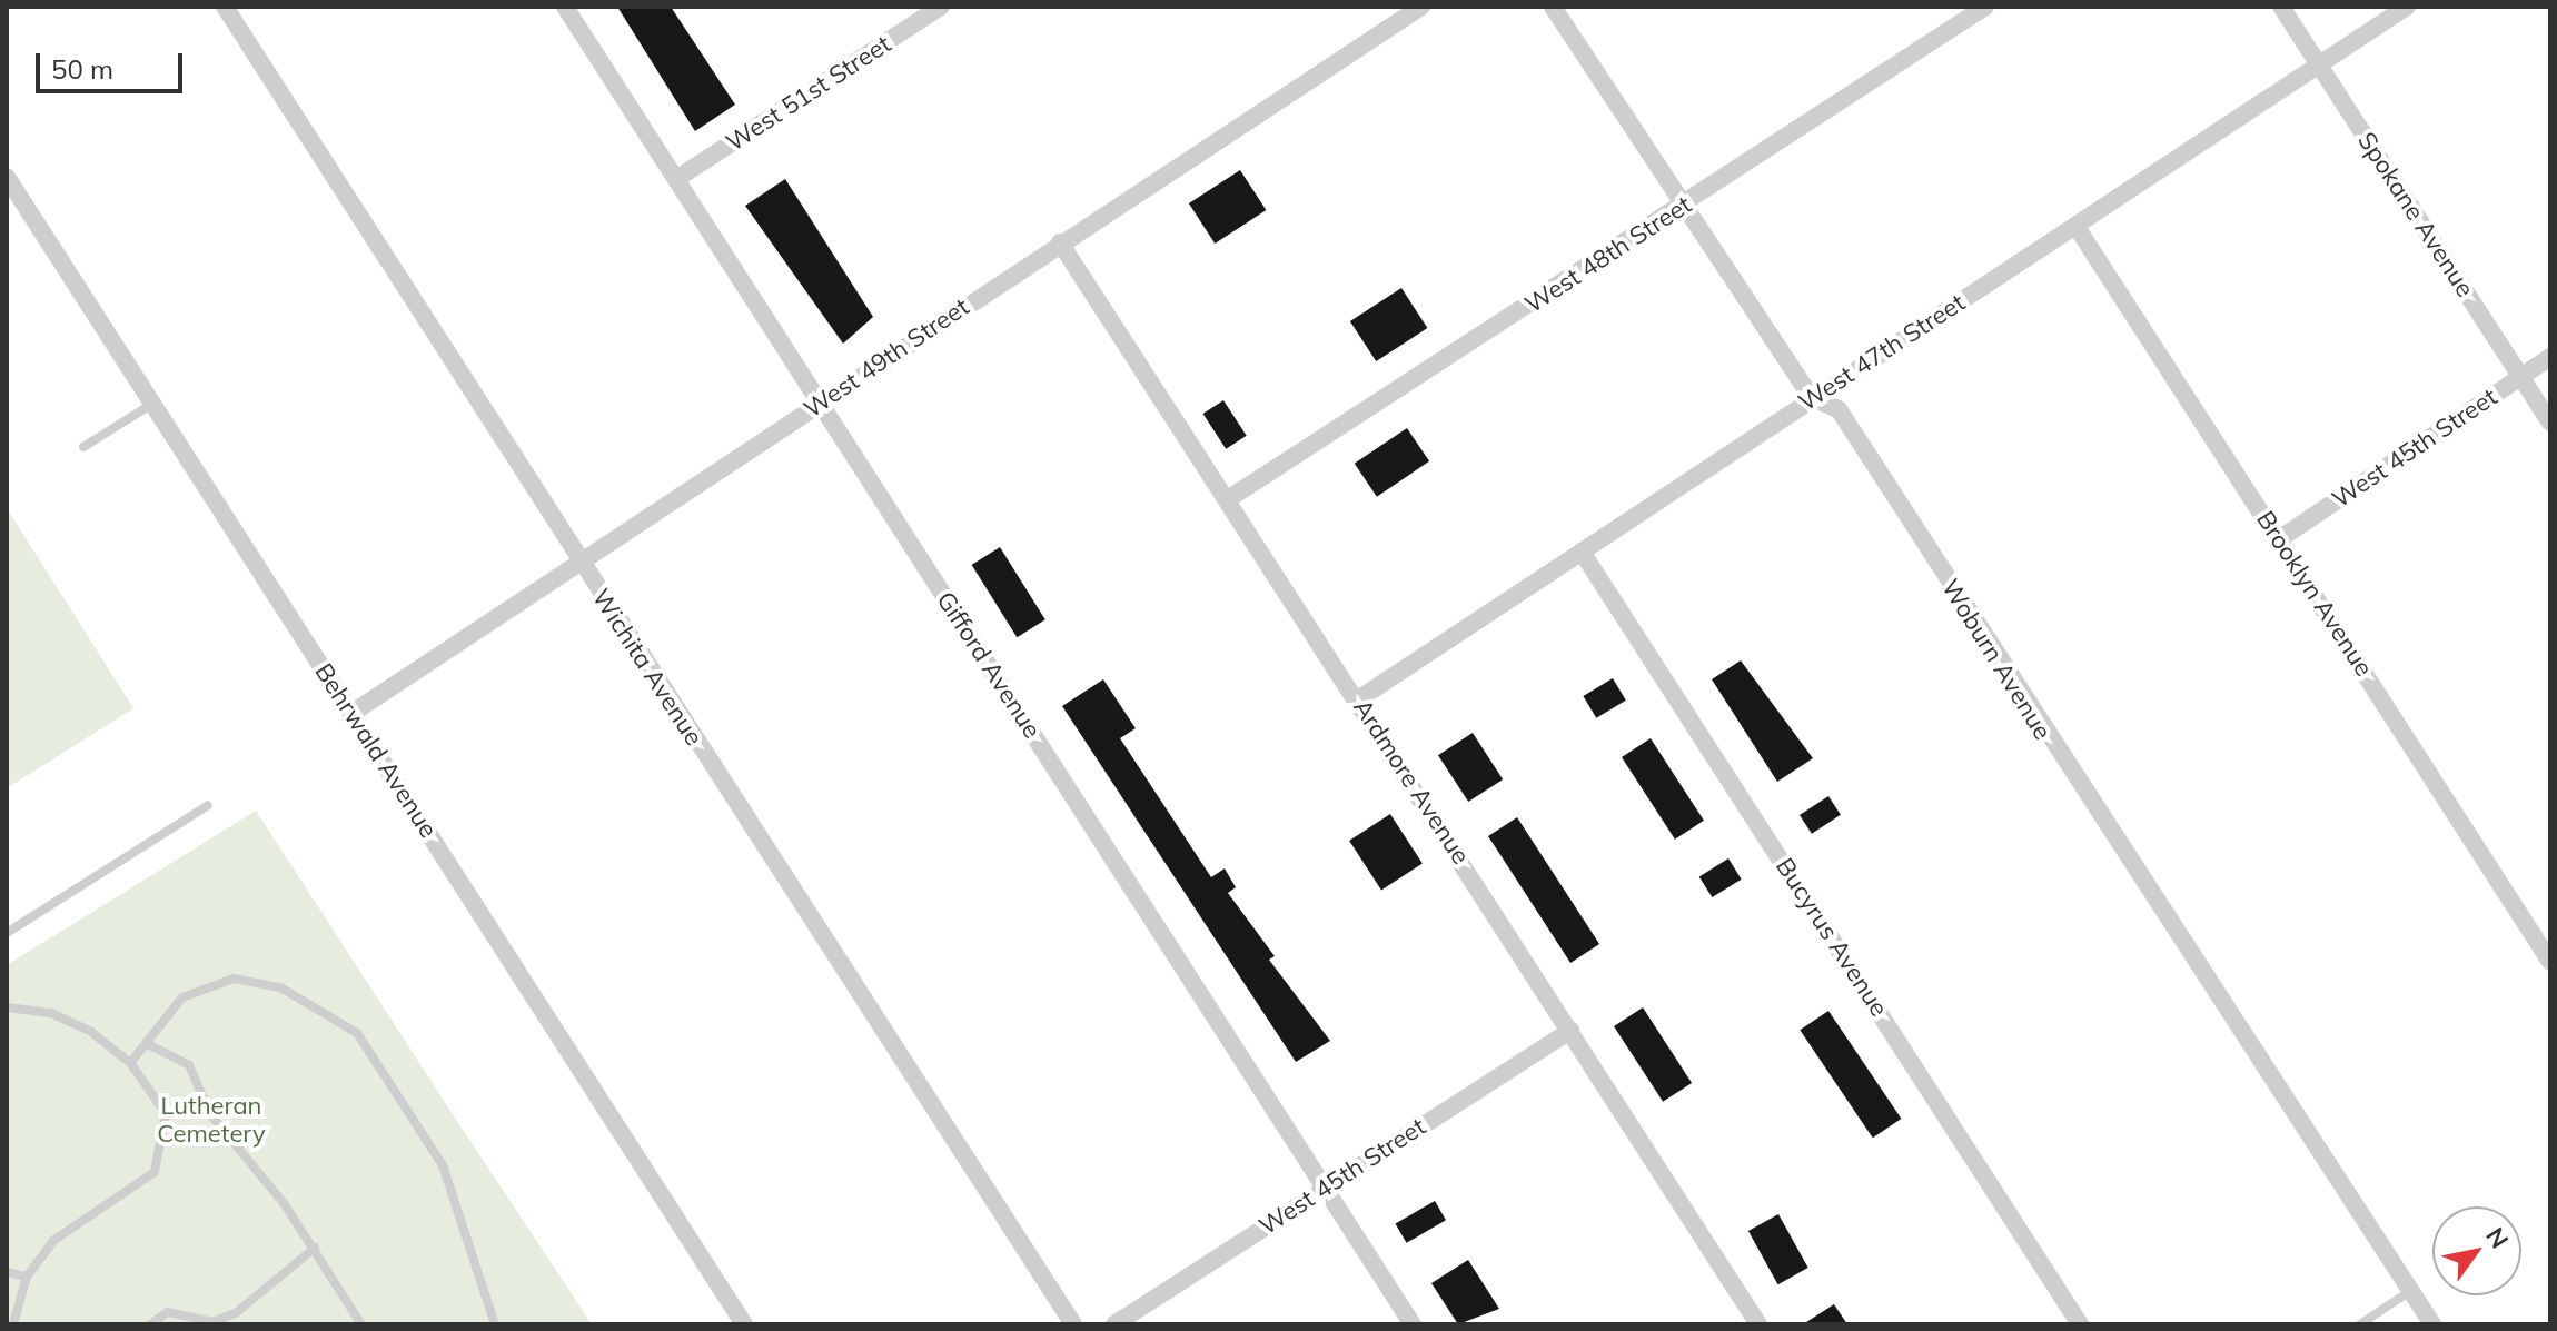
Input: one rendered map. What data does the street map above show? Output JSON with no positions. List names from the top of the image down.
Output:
{
  "streets": {
    "street": [
      "West 51st Street",
      "Spokane Avenue",
      "West 48th Street",
      "West 47th Street",
      "West 49th Street",
      "West 45th Street",
      "Brooklyn Avenue",
      "Woburn Avenue",
      "Gifford Avenue",
      "Wichita Avenue",
      "Behrwald Avenue",
      "Ardmore Avenue",
      "Bucyrus Avenue"
    ]
  },
  "crossings": [
    ["West 51st Street", "Gifford Avenue"],
    ["Spokane Avenue", "West 47th Street"],
    ["Spokane Avenue", "West 45th Street"],
    ["West 48th Street", "Woburn Avenue"],
    ["West 48th Street", "Ardmore Avenue"],
    ["West 47th Street", "Brooklyn Avenue"],
    ["West 47th Street", "Woburn Avenue"],
    ["West 47th Street", "Ardmore Avenue"],
    ["West 47th Street", "Bucyrus Avenue"],
    ["West 49th Street", "Gifford Avenue"],
    ["West 49th Street", "Wichita Avenue"],
    ["West 49th Street", "Behrwald Avenue"],
    ["West 49th Street", "Ardmore Avenue"],
    ["West 45th Street", "Brooklyn Avenue"],
    ["West 45th Street", "Gifford Avenue"],
    ["West 45th Street", "Ardmore Avenue"]
  ],
  "parks": ["Lutheran Cemetery"],
  "scale_bar": "50 m",
  "north": "top right"
}
